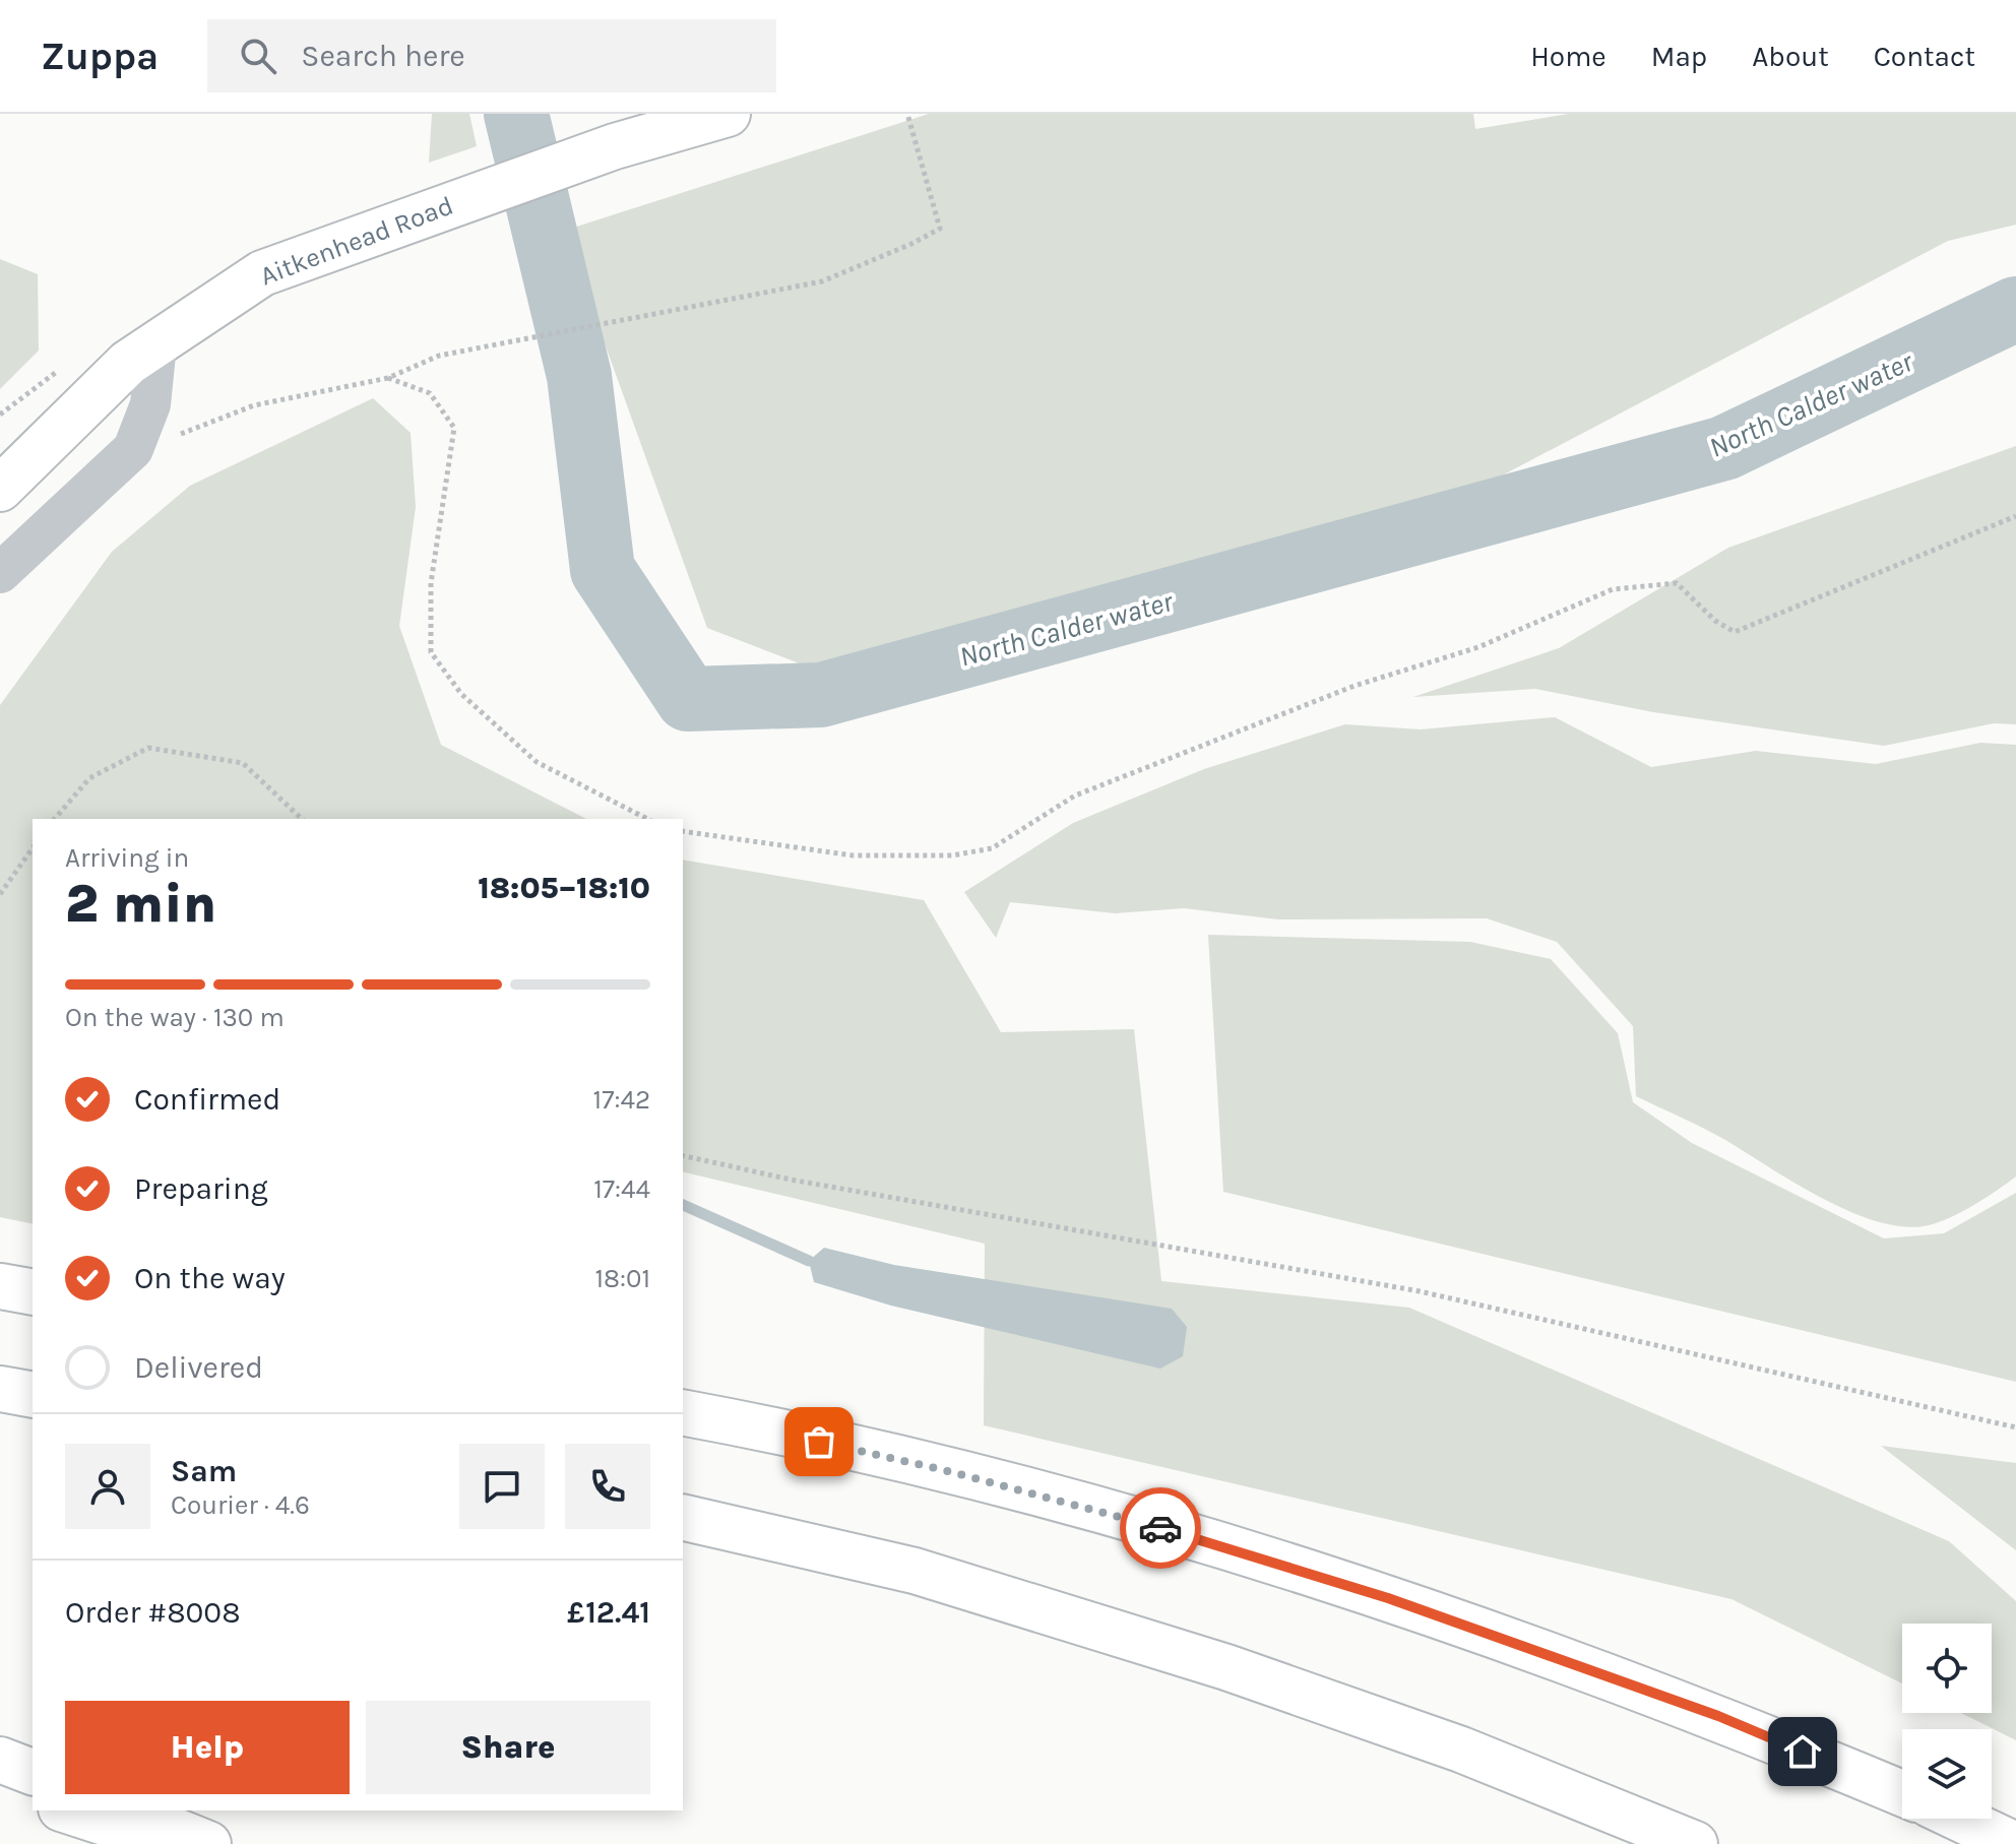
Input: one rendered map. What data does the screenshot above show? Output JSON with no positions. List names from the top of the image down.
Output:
{
  "streets": {
    "main road": ["Aitkenhead Road"]
  },
  "water": ["North Calder water"],
  "page": {
    "header": "Zuppa",
    "search": "Search here",
    "nav": [
      "Home",
      "Map",
      "About",
      "Contact"
    ],
    "heading": ["2 min", "Arriving in", "18:05–18:10"],
    "panel": [
      "Sam",
      "Courier · 4.6",
      "Order #8008",
      "£12.41"
    ],
    "bar": "On the way · 130 m",
    "list": [
      ["Confirmed", "17:42"],
      ["Preparing", "17:44"],
      ["On the way", "18:01"],
      "Delivered"
    ],
    "buttons": ["Help", "Share"]
  }
}
